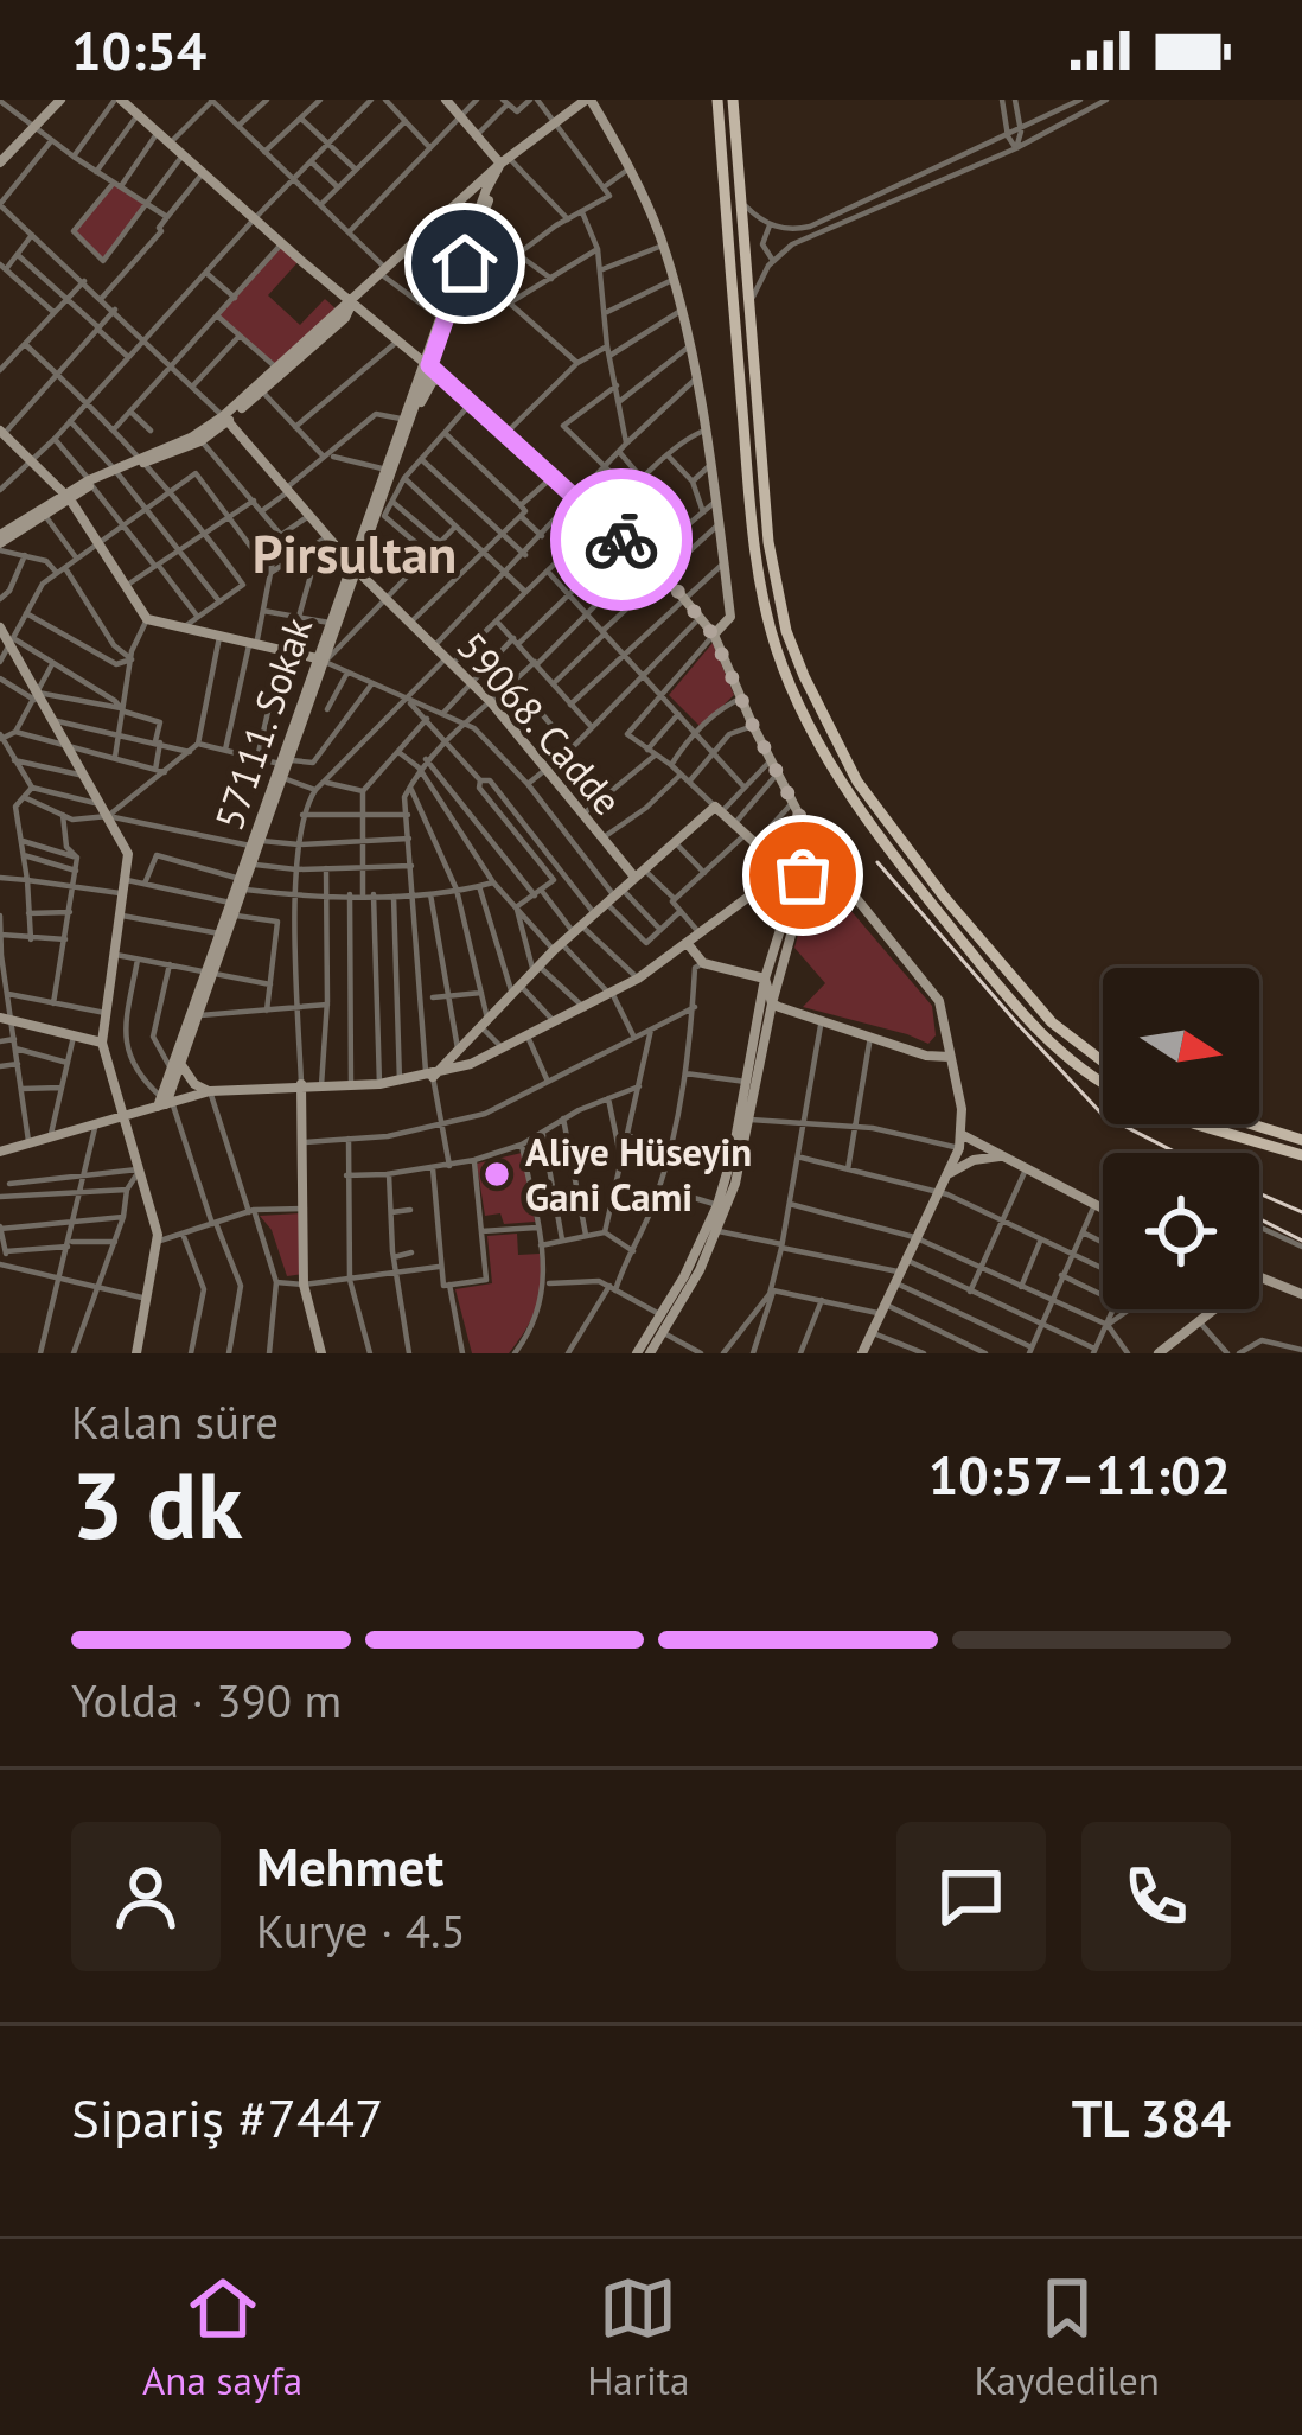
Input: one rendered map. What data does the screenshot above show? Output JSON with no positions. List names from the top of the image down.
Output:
{
  "streets": {
    "main road": ["57111. Sokak", "59068. Cadde"]
  },
  "crossings": [
    ["57111. Sokak", "59068. Cadde"]
  ],
  "districts": ["Pirsultan"],
  "places": ["Aliye Hüseyin Gani Cami"],
  "north": "right",
  "page": {
    "status": "10:54",
    "heading": ["3 dk", "Kalan süre", "10:57–11:02"],
    "panel": [
      "Mehmet",
      "Kurye · 4.5",
      "Sipariş #7447",
      "TL 384"
    ],
    "bar": "Yolda · 390 m",
    "tabs": ["Ana sayfa", "Harita", "Kaydedilen"]
  }
}
